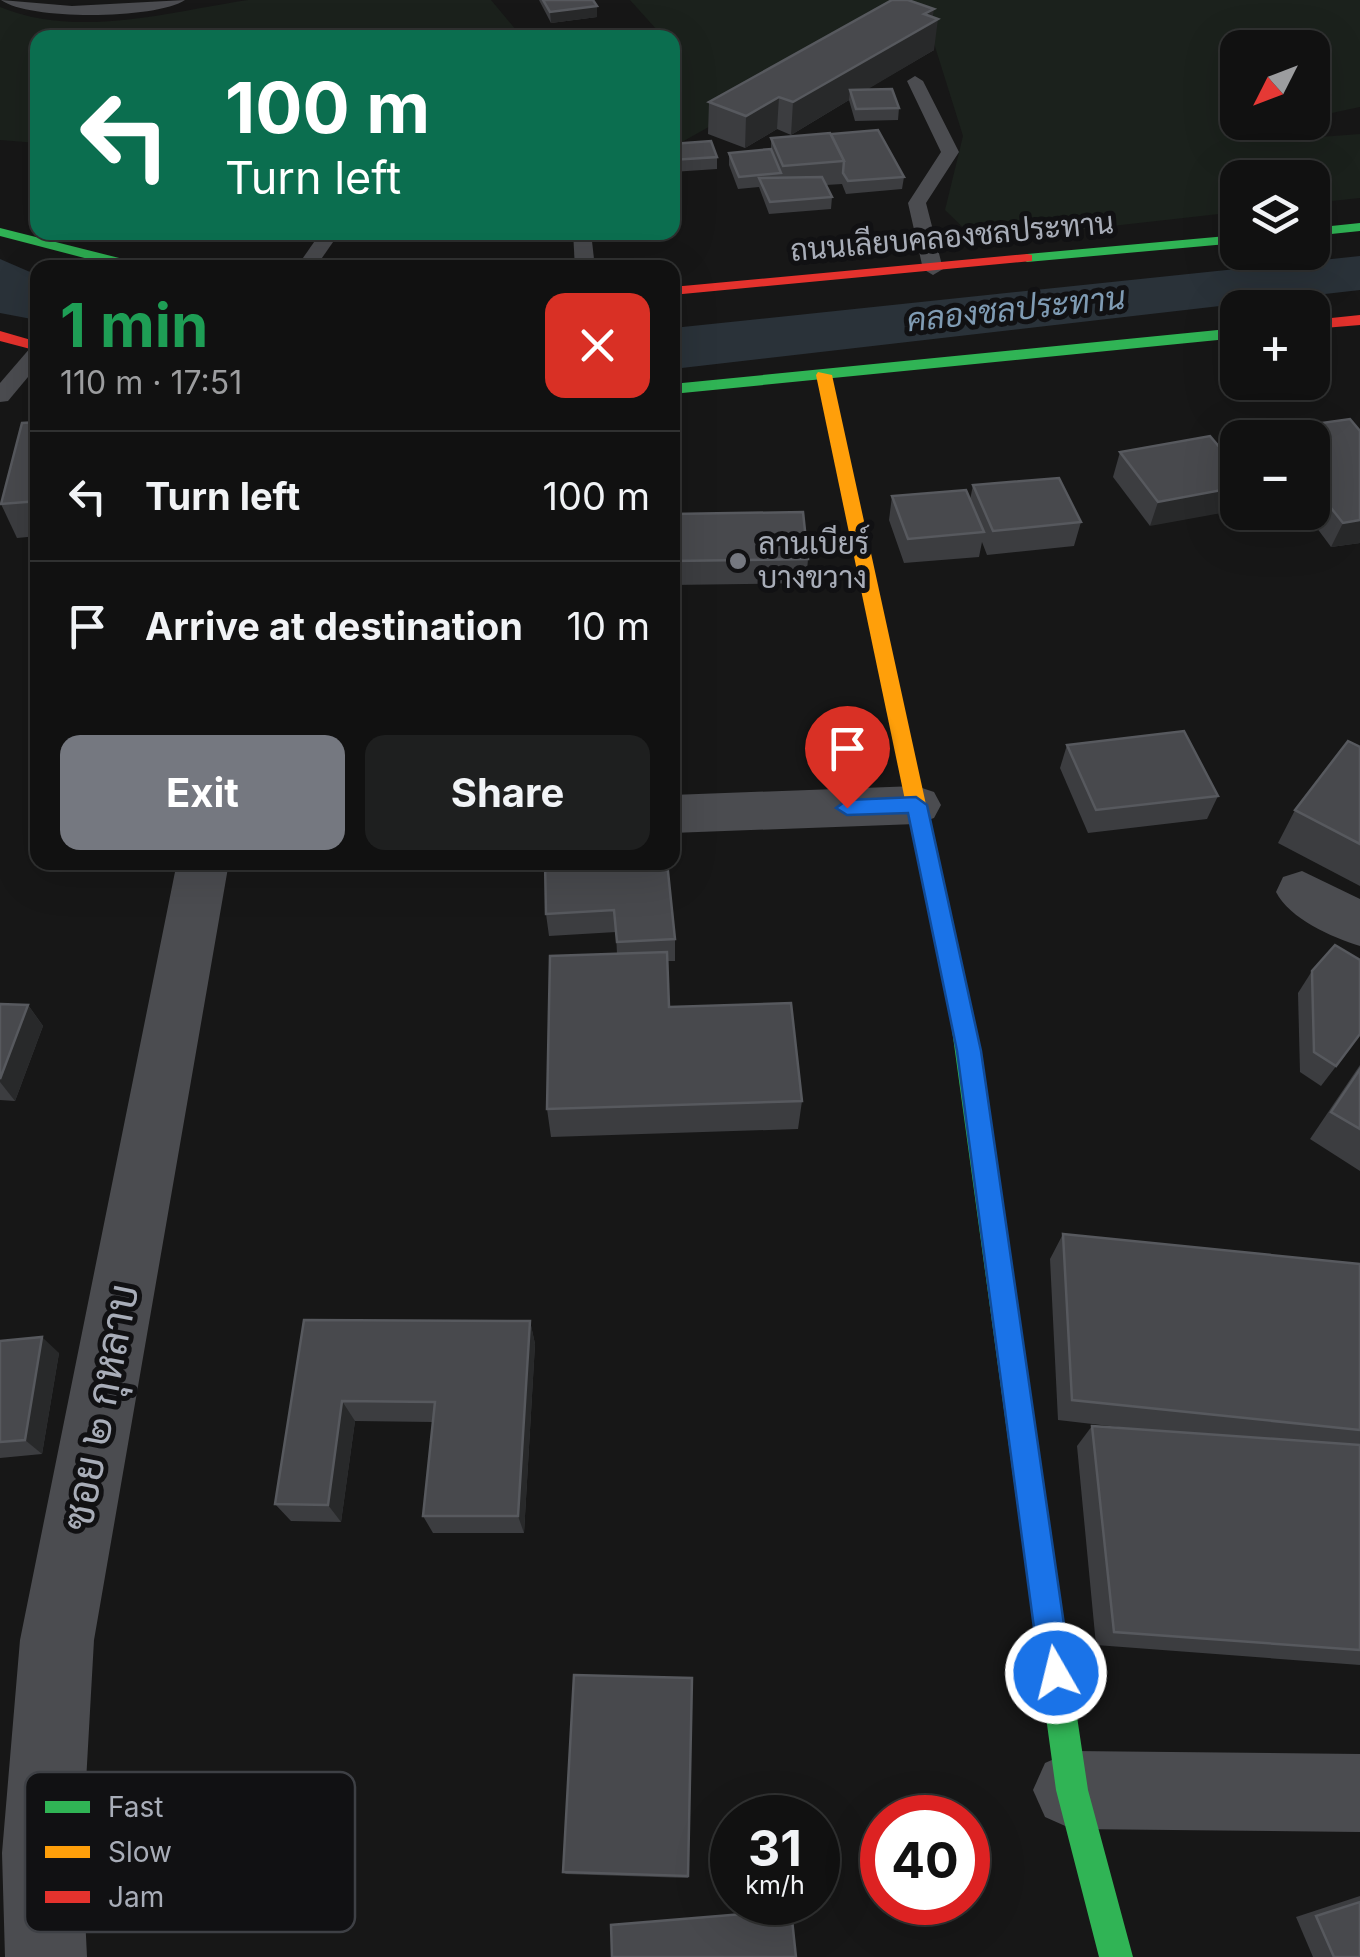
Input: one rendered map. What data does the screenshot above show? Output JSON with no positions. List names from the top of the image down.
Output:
{
  "streets": {
    "main road": ["ถนนเลียบคลองชลประทาน"],
    "street": ["ซอย ๒ กุหลาบ"]
  },
  "water": ["คลองชลประทาน"],
  "places": ["ลานเบียร์ บางขวาง"],
  "legend": ["Fast", "Slow", "Jam"],
  "north": "bottom left",
  "page": {
    "map_buttons": ["+", "−"],
    "turn": ["100 m", "Turn left"],
    "heading": ["1 min", "110 m · 17:51"],
    "list": [
      {
        "name": "Turn left",
        "value": "100 m"
      },
      {
        "name": "Arrive at destination",
        "value": "10 m"
      }
    ],
    "buttons": ["Exit", "Share"],
    "speed": "31 km/h",
    "limit": "40"
  }
}
